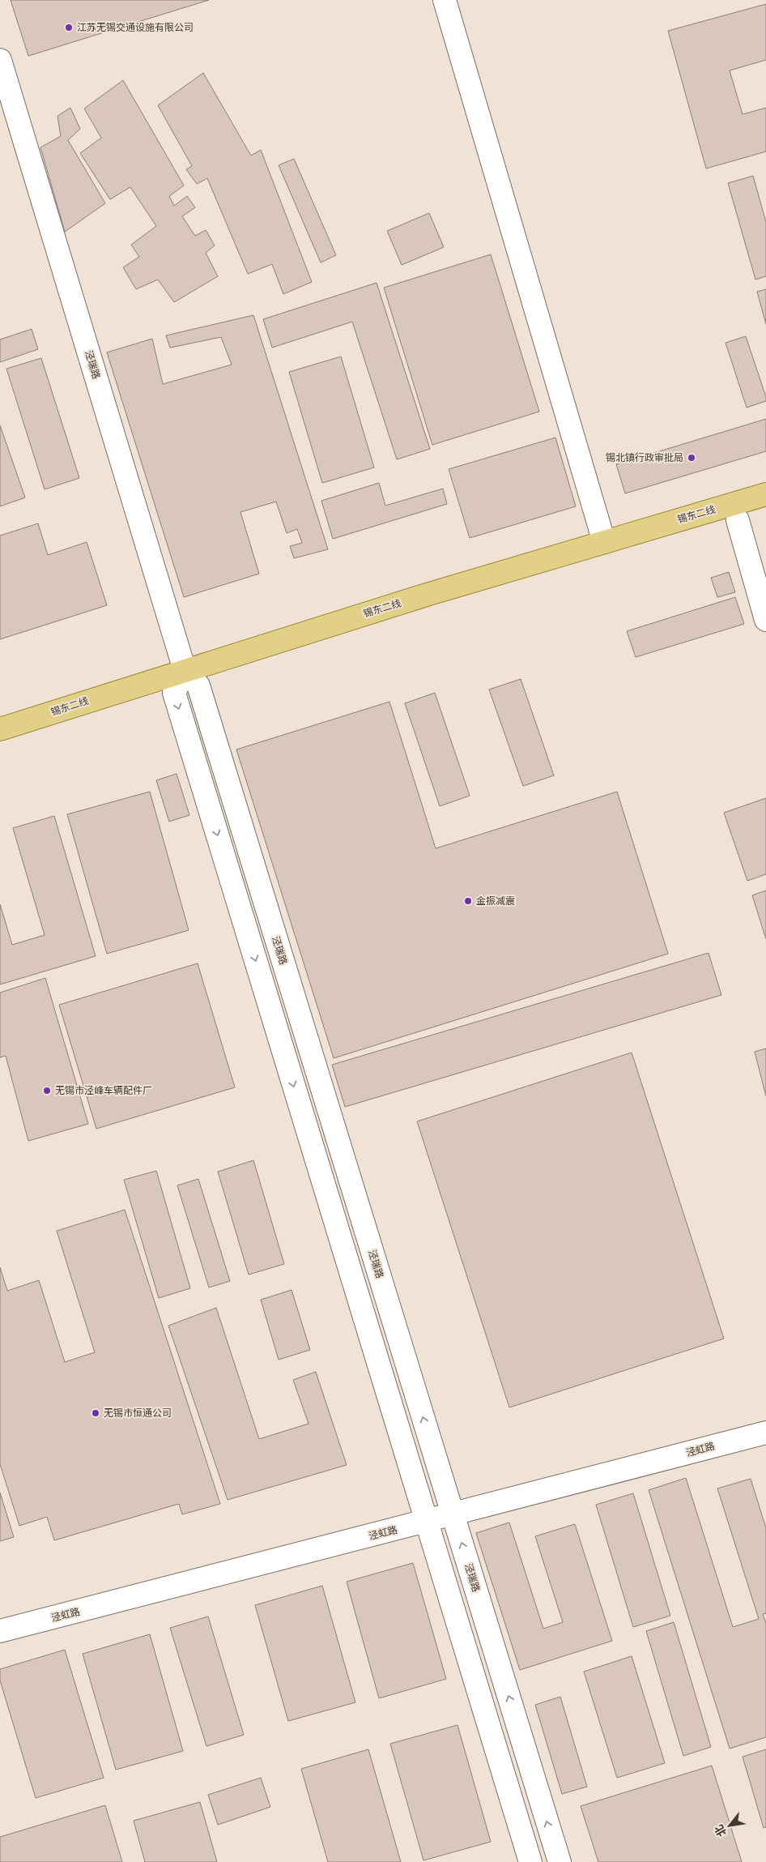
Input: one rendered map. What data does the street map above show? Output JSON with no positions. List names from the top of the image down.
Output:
{
  "streets": {
    "main road": ["锡东二线"],
    "street": ["泾瑞路", "泾虹路"]
  },
  "crossings": [
    ["泾瑞路", "锡东二线"],
    ["泾瑞路", "泾虹路"]
  ],
  "places": [
    "江苏无锡交通设施有限公司",
    "锡北镇行政审批局",
    "金振减震",
    "无锡市泾峰车辆配件厂",
    "无锡市恒通公司"
  ],
  "north": "bottom left"
}
